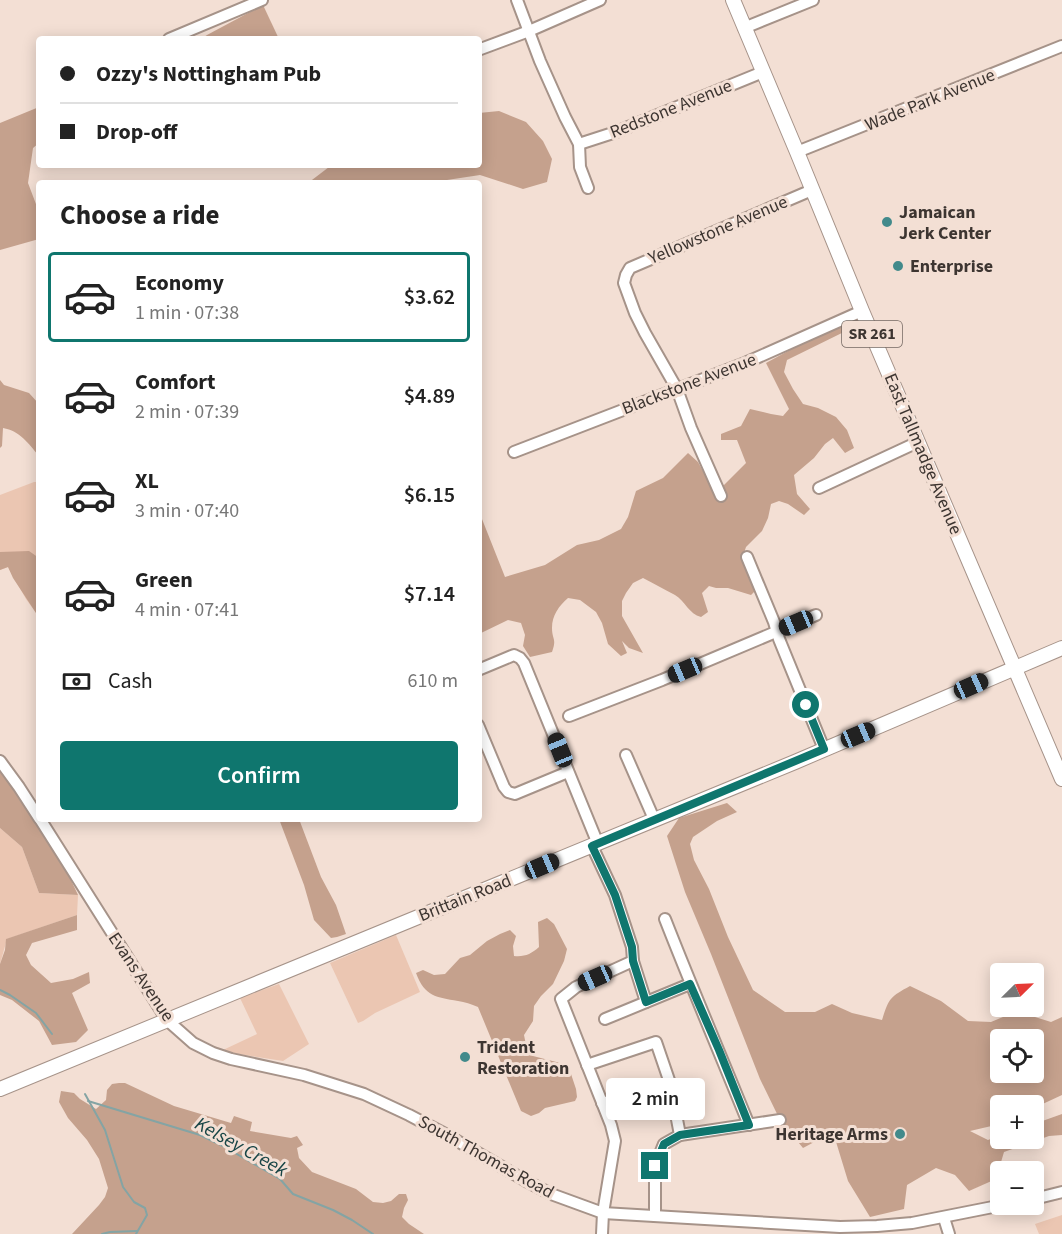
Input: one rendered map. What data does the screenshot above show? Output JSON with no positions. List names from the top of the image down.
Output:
{
  "streets": {
    "main road": ["SR 261", "East Tallmadge Avenue", "Brittain Road"],
    "street": [
      "Wade Park Avenue",
      "Redstone Avenue",
      "Yellowstone Avenue",
      "Blackstone Avenue",
      "Evans Avenue",
      "South Thomas Road"
    ]
  },
  "crossings": [
    ["Wade Park Avenue", "East Tallmadge Avenue"],
    ["Redstone Avenue", "East Tallmadge Avenue"],
    ["Yellowstone Avenue", "Blackstone Avenue"],
    ["Yellowstone Avenue", "East Tallmadge Avenue"],
    ["Blackstone Avenue", "East Tallmadge Avenue"],
    ["East Tallmadge Avenue", "Brittain Road"],
    ["Brittain Road", "Evans Avenue"],
    ["Evans Avenue", "South Thomas Road"]
  ],
  "water": ["Kelsey Creek"],
  "places": [
    "Jamaican Jerk Center",
    "Enterprise",
    "Trident Restoration",
    "Heritage Arms"
  ],
  "north": "top right",
  "page": {
    "banner": ["Ozzy's Nottingham Pub", "Drop-off"],
    "heading": "Choose a ride",
    "list": [
      {
        "name": "Economy",
        "note": "1 min · 07:38",
        "value": "$3.62"
      },
      {
        "name": "Comfort",
        "note": "2 min · 07:39",
        "value": "$4.89"
      },
      {
        "name": "XL",
        "note": "3 min · 07:40",
        "value": "$6.15"
      },
      {
        "name": "Green",
        "note": "4 min · 07:41",
        "value": "$7.14"
      }
    ],
    "pay": ["Cash", "610 m"],
    "buttons": "Confirm",
    "map_buttons": ["+", "−"],
    "bubble": "2 min"
  }
}
